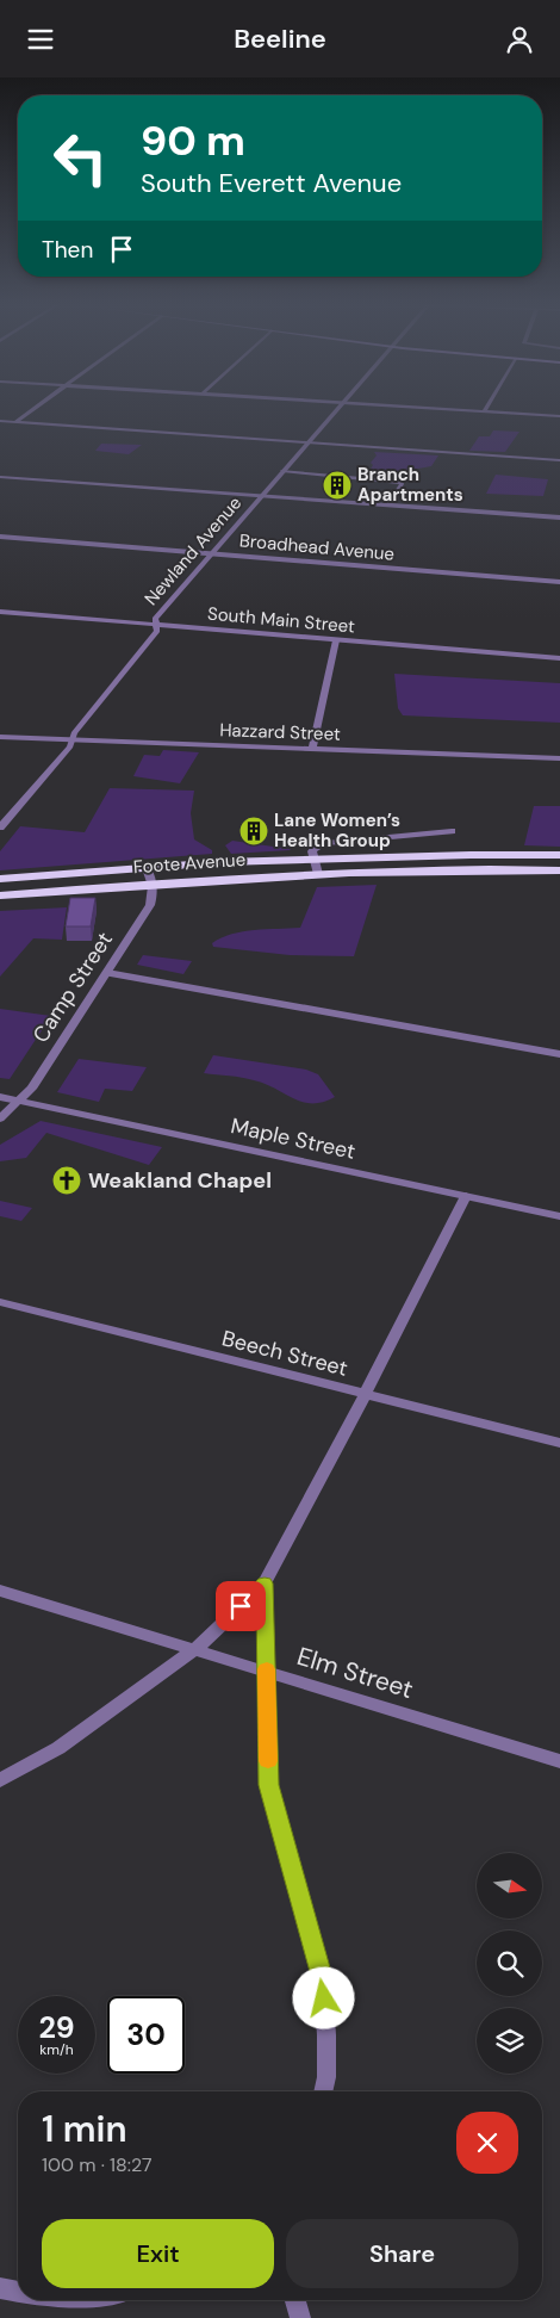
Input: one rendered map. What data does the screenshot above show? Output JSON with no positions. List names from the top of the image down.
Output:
{
  "streets": {
    "highway": ["Foote Avenue"],
    "street": [
      "Broadhead Avenue",
      "Newland Avenue",
      "South Main Street",
      "Hazzard Street",
      "Camp Street",
      "Maple Street",
      "Beech Street",
      "Elm Street"
    ]
  },
  "crossings": [
    ["Broadhead Avenue", "Newland Avenue"],
    ["Newland Avenue", "South Main Street"],
    ["Newland Avenue", "Hazzard Street"],
    ["Foote Avenue", "Camp Street"],
    ["Camp Street", "Maple Street"]
  ],
  "places": {
    "building": ["Branch Apartments", "Lane Women’s Health Group"],
    "church": ["Weakland Chapel"]
  },
  "north": "right",
  "page": {
    "header": "Beeline",
    "turn": ["90 m", "South Everett Avenue"],
    "then": "Then",
    "speed": "29 km/h",
    "limit": "30",
    "heading": ["1 min", "100 m · 18:27"],
    "buttons": ["Exit", "Share"]
  }
}
